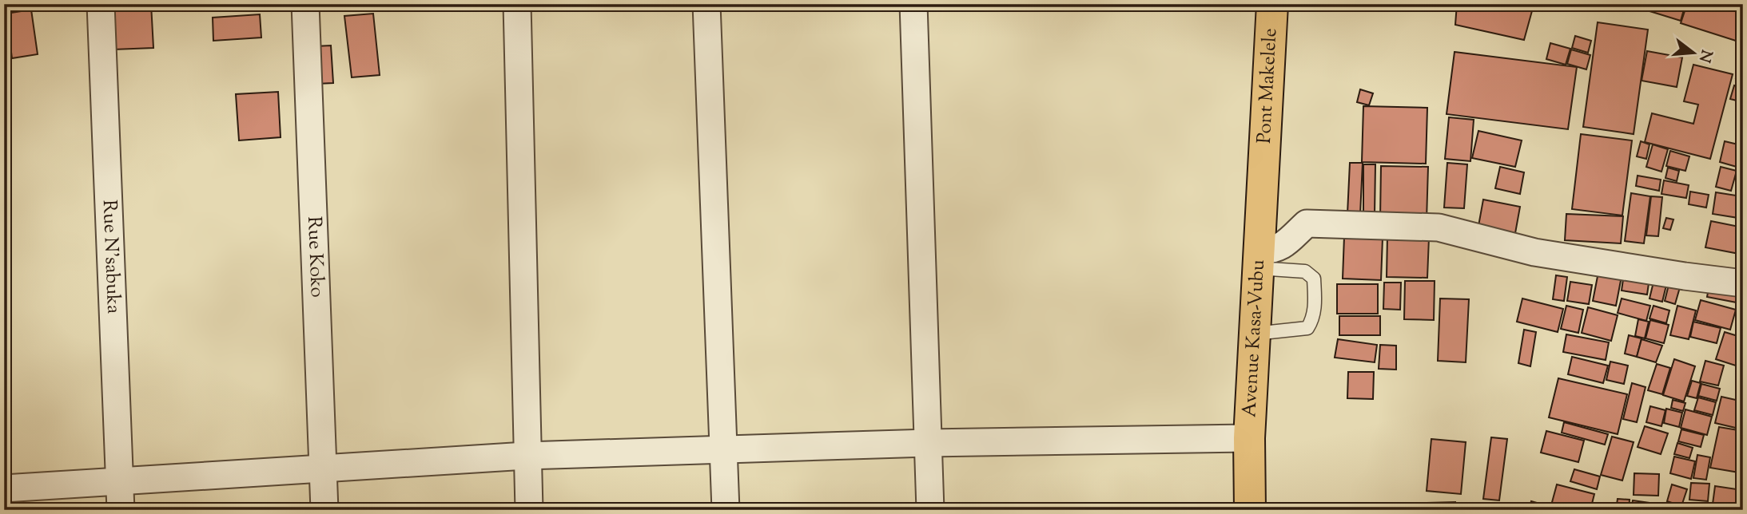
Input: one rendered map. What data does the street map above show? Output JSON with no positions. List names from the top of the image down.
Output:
{
  "streets": {
    "main road": ["Pont Makelele", "Avenue Kasa-Vubu"],
    "street": ["Rue N'sabuka", "Rue Koko"]
  },
  "crossings": [
    ["Pont Makelele", "Avenue Kasa-Vubu"]
  ],
  "north": "right"
}
